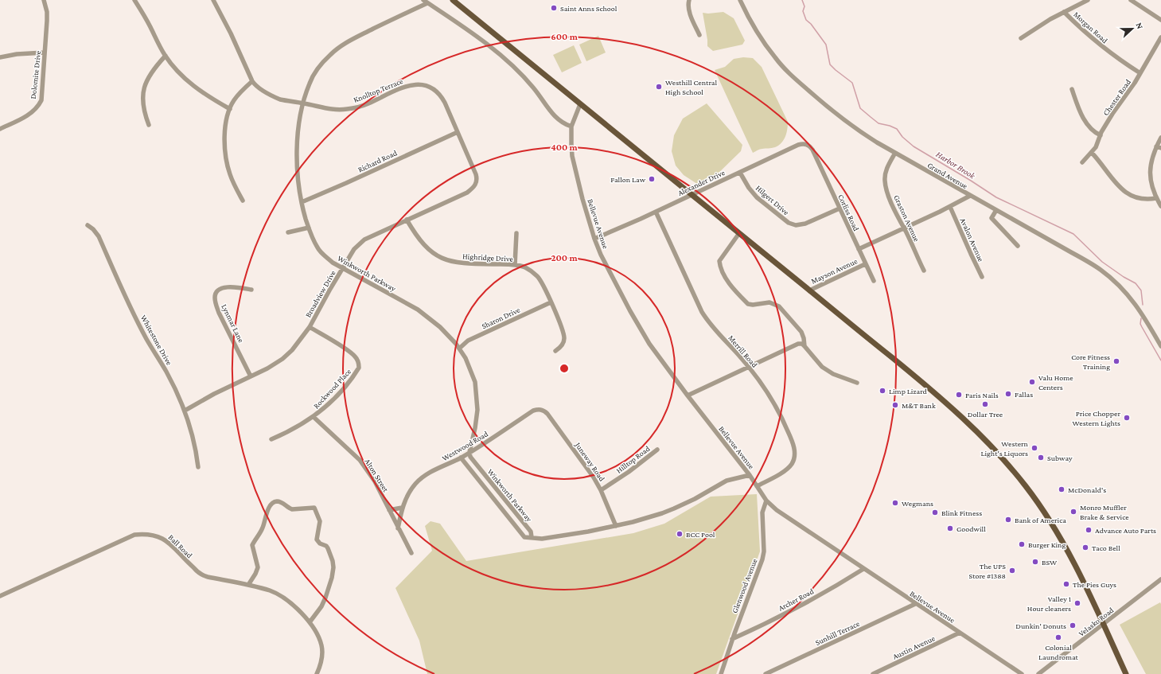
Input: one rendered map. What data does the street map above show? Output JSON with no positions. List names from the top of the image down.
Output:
{
  "streets": {
    "street": [
      "Morgan Road",
      "Dolomite Drive",
      "Knolltop Terrace",
      "Chester Road",
      "Richard Road",
      "Grand Avenue",
      "Alexander Drive",
      "Hilgert Drive",
      "Corliss Road",
      "Graston Avenue",
      "Bellevue Avenue",
      "Avalon Avenue",
      "Highridge Drive",
      "Mayson Avenue",
      "Winkworth Parkway",
      "Broadview Drive",
      "Sharon Drive",
      "Lynmar Lane",
      "Whitestone Drive",
      "Merrill Road",
      "Rockwood Place",
      "Westwood Road",
      "Hilltop Road",
      "Juneway Road",
      "Alton Street",
      "Ball Road",
      "Glenwood Avenue",
      "Archer Road",
      "Velasko Road",
      "Sunhill Terrace",
      "Austin Avenue"
    ]
  },
  "crossings": [
    ["Morgan Road", "Chester Road"],
    ["Knolltop Terrace", "Richard Road"],
    ["Knolltop Terrace", "Winkworth Parkway"],
    ["Knolltop Terrace", "Broadview Drive"],
    ["Richard Road", "Winkworth Parkway"],
    ["Grand Avenue", "Graston Avenue"],
    ["Grand Avenue", "Mayson Avenue"],
    ["Alexander Drive", "Hilgert Drive"],
    ["Alexander Drive", "Corliss Road"],
    ["Alexander Drive", "Bellevue Avenue"],
    ["Alexander Drive", "Merrill Road"],
    ["Hilgert Drive", "Corliss Road"],
    ["Corliss Road", "Mayson Avenue"],
    ["Graston Avenue", "Mayson Avenue"],
    ["Bellevue Avenue", "Winkworth Parkway"],
    ["Bellevue Avenue", "Merrill Road"],
    ["Bellevue Avenue", "Glenwood Avenue"],
    ["Bellevue Avenue", "Archer Road"],
    ["Bellevue Avenue", "Sunhill Terrace"],
    ["Bellevue Avenue", "Austin Avenue"],
    ["Avalon Avenue", "Mayson Avenue"],
    ["Highridge Drive", "Broadview Drive"],
    ["Highridge Drive", "Sharon Drive"],
    ["Winkworth Parkway", "Broadview Drive"],
    ["Winkworth Parkway", "Sharon Drive"],
    ["Winkworth Parkway", "Westwood Road"],
    ["Winkworth Parkway", "Juneway Road"],
    ["Broadview Drive", "Lynmar Lane"],
    ["Broadview Drive", "Whitestone Drive"],
    ["Broadview Drive", "Rockwood Place"],
    ["Rockwood Place", "Alton Street"],
    ["Westwood Road", "Juneway Road"],
    ["Westwood Road", "Alton Street"],
    ["Hilltop Road", "Juneway Road"],
    ["Glenwood Avenue", "Archer Road"]
  ],
  "water": ["Harbor Brook"],
  "places": [
    "Saint Anns School",
    "Westhill Central High School",
    "Fallon Law",
    "Core Fitness Training",
    "Valu Home Centers",
    "Limp Lizard",
    "Fallas",
    "Paris Nails",
    "Dollar Tree",
    "M&T Bank",
    "Price Chopper Western Lights",
    "Western Light's Liquors",
    "Subway",
    "McDonald's",
    "Wegmans",
    "Monro Muffler Brake & Service",
    "Blink Fitness",
    "Bank of America",
    "Goodwill",
    "Advance Auto Parts",
    "BCC Pool",
    "Burger King",
    "Taco Bell",
    "BSW",
    "The UPS Store #1388",
    "The Pies Guys",
    "Valley 1 Hour cleaners",
    "Dunkin' Donuts",
    "Colonial Laundromat"
  ],
  "north": "right",
  "rings": ["600 m", "400 m", "200 m"]
}
